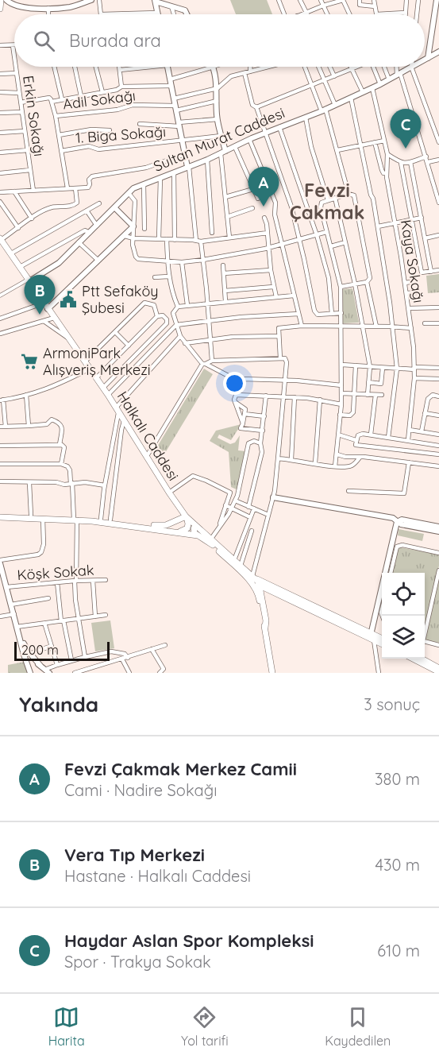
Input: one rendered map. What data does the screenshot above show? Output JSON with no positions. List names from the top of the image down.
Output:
{
  "streets": {
    "main road": ["Halkalı Caddesi"],
    "street": [
      "Adil Sokağı",
      "Erkin Sokağı",
      "1. Biga Sokağı",
      "Sultan Murat Caddesi",
      "Kaya Sokağı",
      "Köşk Sokak"
    ]
  },
  "crossings": [
    ["Sultan Murat Caddesi", "Kaya Sokağı"],
    ["Sultan Murat Caddesi", "Halkalı Caddesi"]
  ],
  "districts": ["Fevzi Çakmak"],
  "places": {
    "public building": ["Ptt Sefaköy Şubesi"],
    "supermarket": ["ArmoniPark Alışveriş Merkezi"]
  },
  "scale_bar": "200 m",
  "page": {
    "search": "Burada ara",
    "pins": ["C", "A", "B"],
    "scale": "200 m",
    "heading": ["Yakında", "3 sonuç"],
    "list": [
      {
        "mark": "A",
        "name": "Fevzi Çakmak Merkez Camii",
        "note": "Cami · Nadire Sokağı",
        "value": "380 m"
      },
      {
        "mark": "B",
        "name": "Vera Tıp Merkezi",
        "note": "Hastane · Halkalı Caddesi",
        "value": "430 m"
      },
      {
        "mark": "C",
        "name": "Haydar Aslan Spor Kompleksi",
        "note": "Spor · Trakya Sokak",
        "value": "610 m"
      }
    ],
    "nav": ["Harita", "Yol tarifi", "Kaydedilen"]
  }
}
